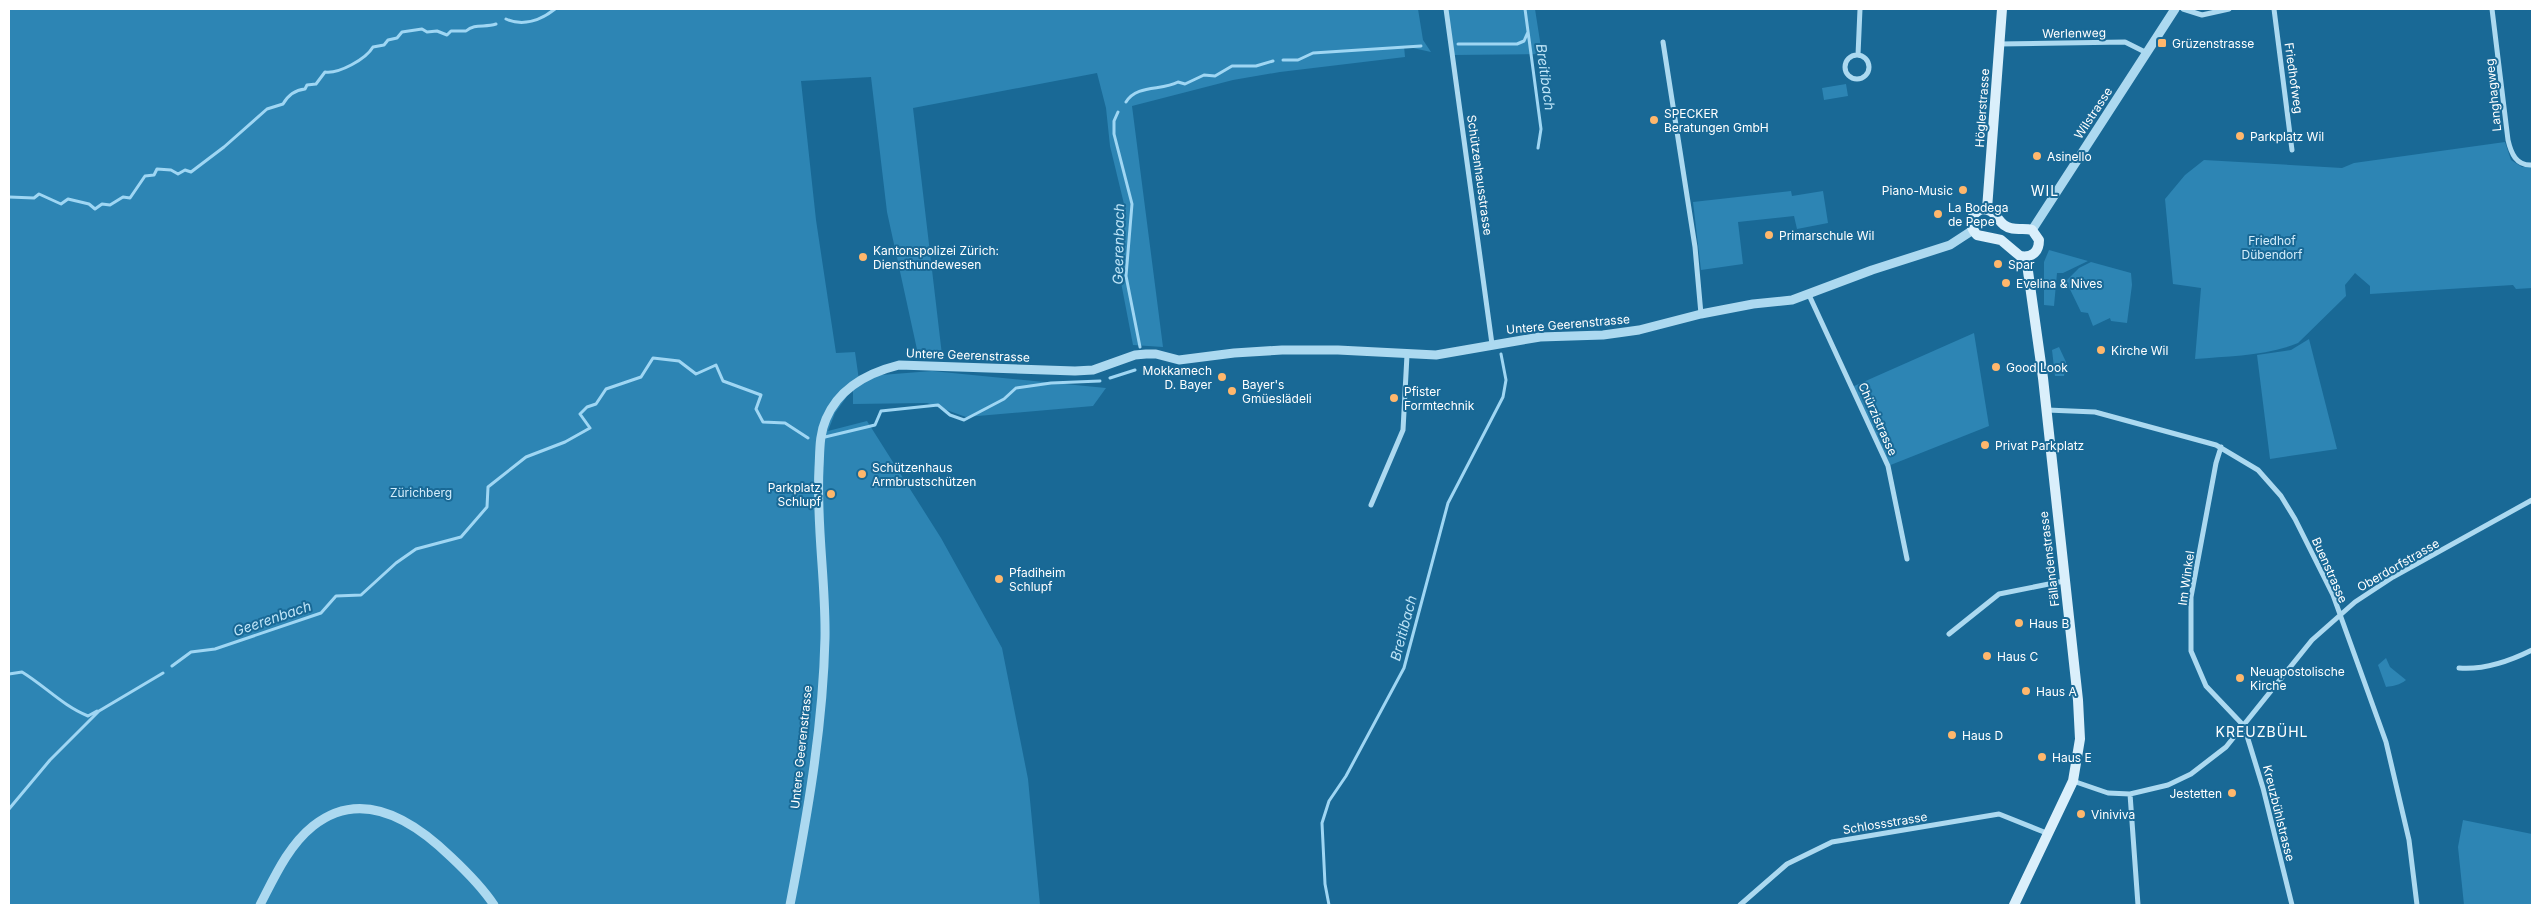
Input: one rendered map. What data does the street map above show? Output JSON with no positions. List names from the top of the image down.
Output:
{
  "streets": {
    "main road": ["Höglerstrasse", "Fällandenstrasse"],
    "street": [
      "Werlenweg",
      "Friedhofweg",
      "Langhagweg",
      "Wilstrasse",
      "Schützenhausstrasse",
      "Untere Geerenstrasse",
      "Chürzistrasse",
      "Oberdorfstrasse",
      "Buenstrasse",
      "Im Winkel",
      "Kreuzbühlstrasse",
      "Schlossstrasse"
    ]
  },
  "crossings": [
    ["Werlenweg", "Höglerstrasse"],
    ["Werlenweg", "Wilstrasse"],
    ["Schützenhausstrasse", "Untere Geerenstrasse"],
    ["Untere Geerenstrasse", "Chürzistrasse"],
    ["Fällandenstrasse", "Oberdorfstrasse"],
    ["Fällandenstrasse", "Buenstrasse"],
    ["Fällandenstrasse", "Schlossstrasse"],
    ["Oberdorfstrasse", "Buenstrasse"],
    ["Oberdorfstrasse", "Im Winkel"],
    ["Oberdorfstrasse", "Kreuzbühlstrasse"],
    ["Buenstrasse", "Im Winkel"],
    ["Im Winkel", "Kreuzbühlstrasse"]
  ],
  "districts": ["WIL", "KREUZBÜHL"],
  "water": ["Breitibach", "Geerenbach"],
  "parks": ["Friedhof Dübendorf", "Zürichberg"],
  "places": {
    "transit": ["Grüzenstrasse"],
    "other": [
      "SPECKER Beratungen GmbH",
      "Parkplatz Wil",
      "Asinello",
      "Piano-Music",
      "La Bodega de Pepe",
      "Primarschule Wil",
      "Kantonspolizei Zürich: Diensthundewesen",
      "Spar",
      "Evelina & Nives",
      "Kirche Wil",
      "Good Look",
      "Mokkamech D. Bayer",
      "Bayer's Gmüeslädeli",
      "Pfister Formtechnik",
      "Privat Parkplatz",
      "Schützenhaus Armbrustschützen",
      "Parkplatz Schlupf",
      "Pfadiheim Schlupf",
      "Haus B",
      "Haus C",
      "Neuapostolische Kirche",
      "Haus A",
      "Haus D",
      "Haus E",
      "Jestetten",
      "Viniviva"
    ]
  }
}
